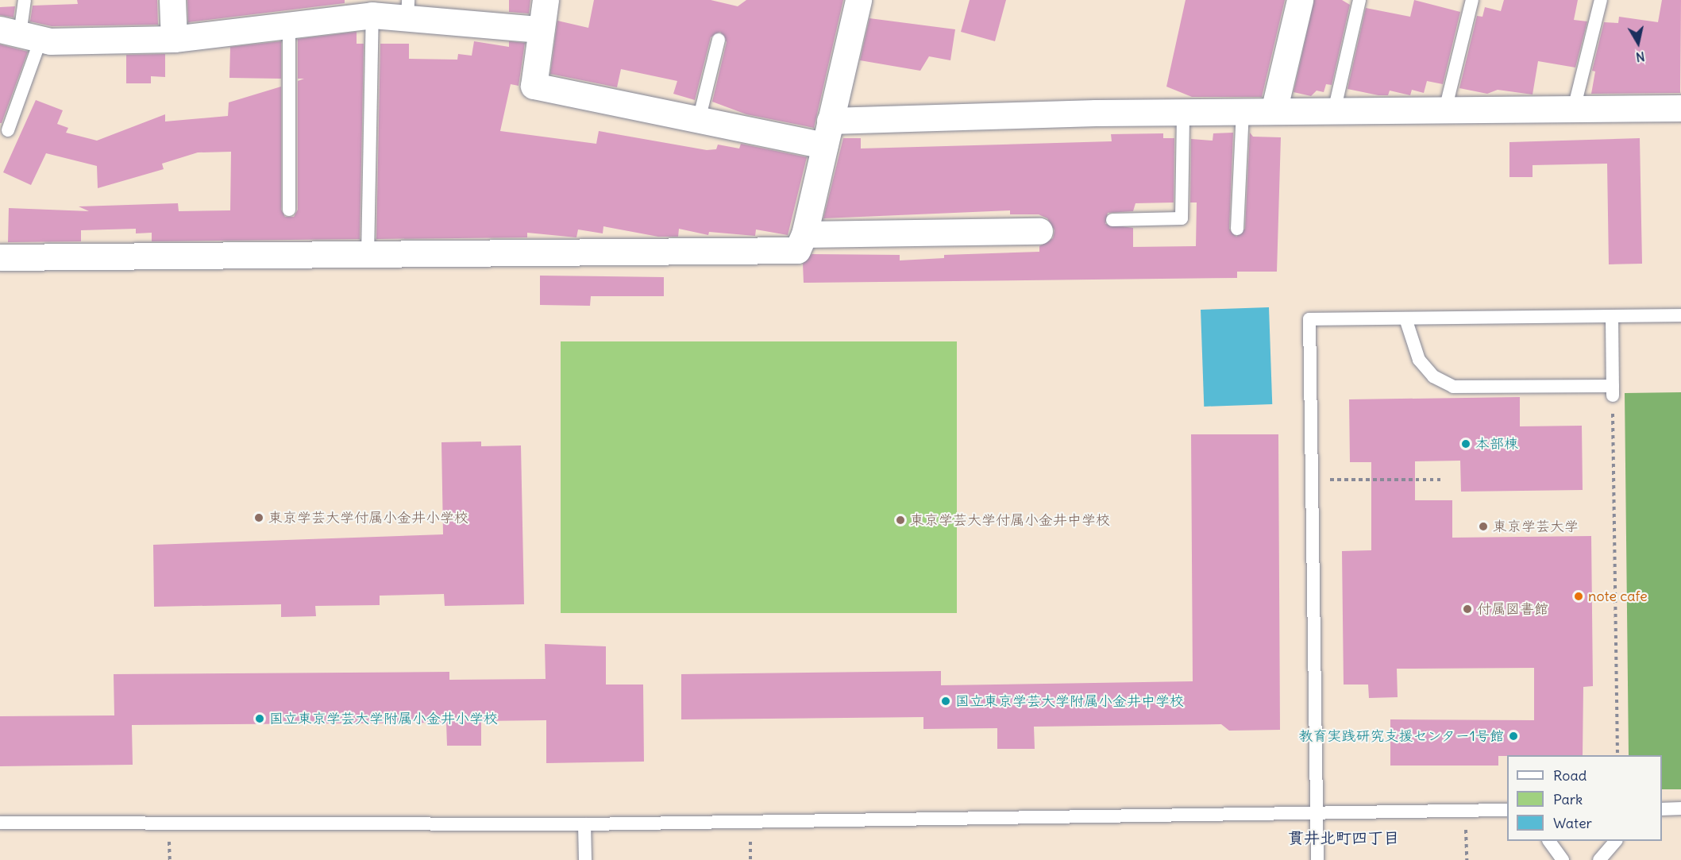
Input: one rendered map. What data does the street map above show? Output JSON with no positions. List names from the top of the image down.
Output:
{
  "districts": ["貫井北町四丁目"],
  "places": [
    "本部棟",
    "東京学芸大学付属小金井小学校",
    "東京学芸大学付属小金井中学校",
    "東京学芸大学",
    "note cafe",
    "付属図書館",
    "国立東京学芸大学附属小金井中学校",
    "国立東京学芸大学附属小金井小学校",
    "教育実践研究支援センター1号館"
  ],
  "legend": ["Road", "Park", "Water"],
  "north": "bottom"
}
